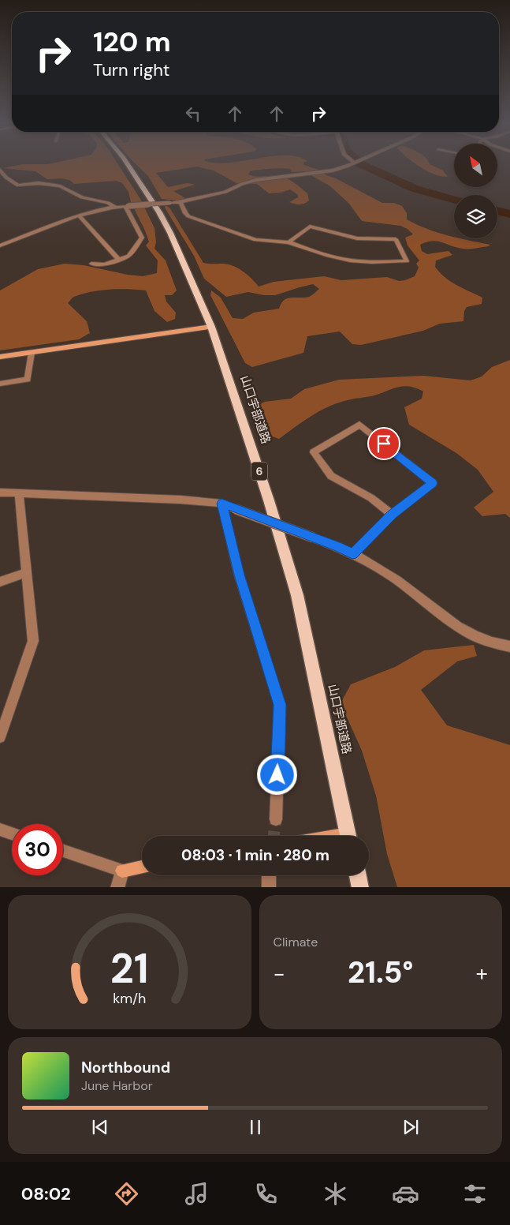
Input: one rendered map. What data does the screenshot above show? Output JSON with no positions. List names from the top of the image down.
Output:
{
  "streets": {
    "main road": ["山口宇部道路", "6"]
  },
  "north": "top left",
  "page": {
    "turn": ["120 m", "Turn right"],
    "limit": "30",
    "trip": "08:03 · 1 min · 280 m",
    "tile": "Climate",
    "heat": ["−", "21.5°", "+"],
    "song": ["Northbound", "June Harbor"],
    "tabs": "08:02",
    "gauge": ["21", "km/h"]
  }
}
